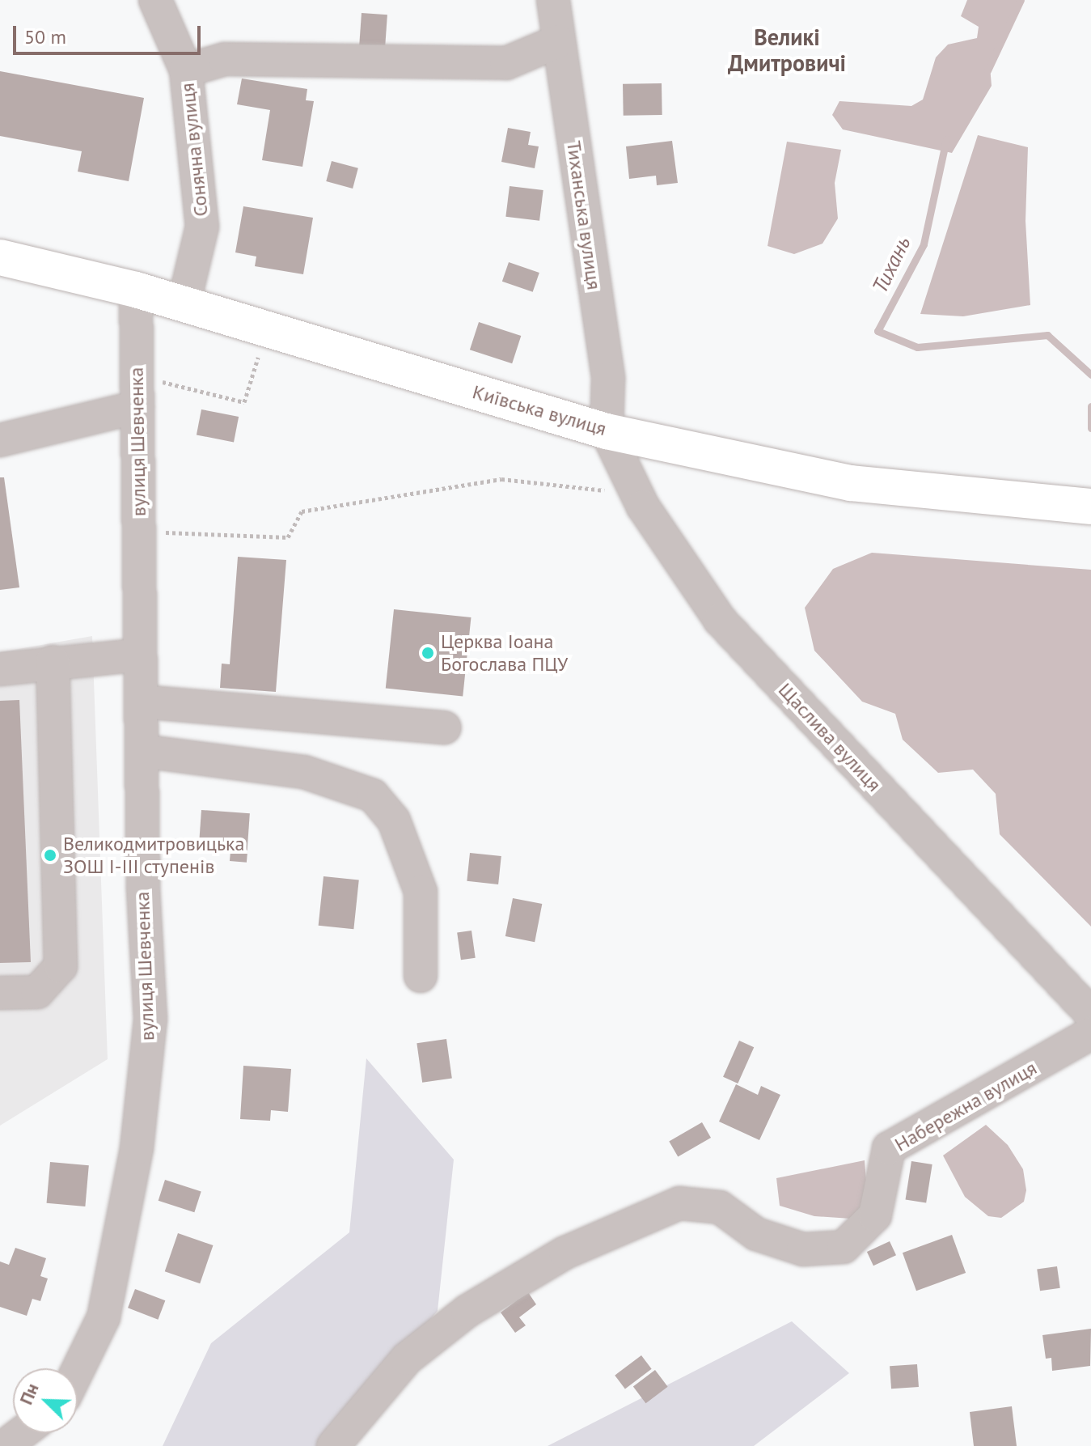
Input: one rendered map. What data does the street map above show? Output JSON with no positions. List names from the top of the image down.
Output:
{
  "streets": {
    "main road": ["Київська вулиця"],
    "street": [
      "Сонячна вулиця",
      "Тиханська вулиця",
      "вулиця Шевченка",
      "Щаслива вулиця",
      "Набережна вулиця"
    ]
  },
  "crossings": [
    ["Сонячна вулиця", "Київська вулиця"],
    ["Тиханська вулиця", "Київська вулиця"],
    ["Тиханська вулиця", "Щаслива вулиця"],
    ["Київська вулиця", "вулиця Шевченка"],
    ["Київська вулиця", "Щаслива вулиця"]
  ],
  "districts": ["Великі Дмитровичі"],
  "water": ["Тихань"],
  "places": ["Церква Іоана Богослава ПЦУ", "Великодмитровицька ЗОШ І-ІІІ ступенів"],
  "scale_bar": "50 m",
  "north": "top left"
}
